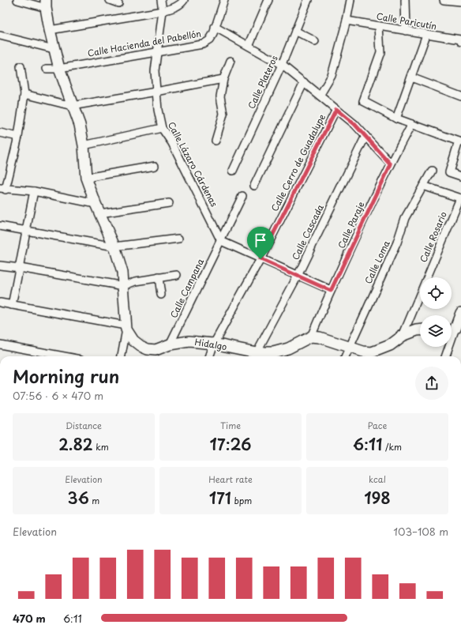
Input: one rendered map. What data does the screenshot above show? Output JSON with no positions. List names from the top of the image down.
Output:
{
  "streets": {
    "street": [
      "Calle Paricutín",
      "Calle Hacienda del Pabellón",
      "Calle Plateros",
      "Calle Cerro de Guadalupe",
      "Calle Lázaro Cárdenas",
      "Calle Paraje",
      "Calle Cascada",
      "Calle Rosario",
      "Calle Loma",
      "Calle Campana",
      "Hidalgo"
    ]
  },
  "crossings": [
    ["Calle Hacienda del Pabellón", "Calle Lázaro Cárdenas"],
    ["Calle Cerro de Guadalupe", "Hidalgo"],
    ["Calle Lázaro Cárdenas", "Calle Campana"],
    ["Calle Paraje", "Hidalgo"],
    ["Calle Cascada", "Hidalgo"],
    ["Calle Campana", "Hidalgo"]
  ],
  "page": {
    "heading": ["Morning run", "07:56 · 6 × 470 m"],
    "stats": [
      ["Distance", "2.82 km"],
      ["Time", "17:26"],
      ["Pace", "6:11 /km"],
      ["Elevation", "36 m"],
      ["Heart rate", "171 bpm"],
      ["kcal", "198"]
    ],
    "chart": ["Elevation", "103–108 m"],
    "list": [
      {
        "name": "470 m",
        "note": "6:11"
      }
    ]
  }
}
